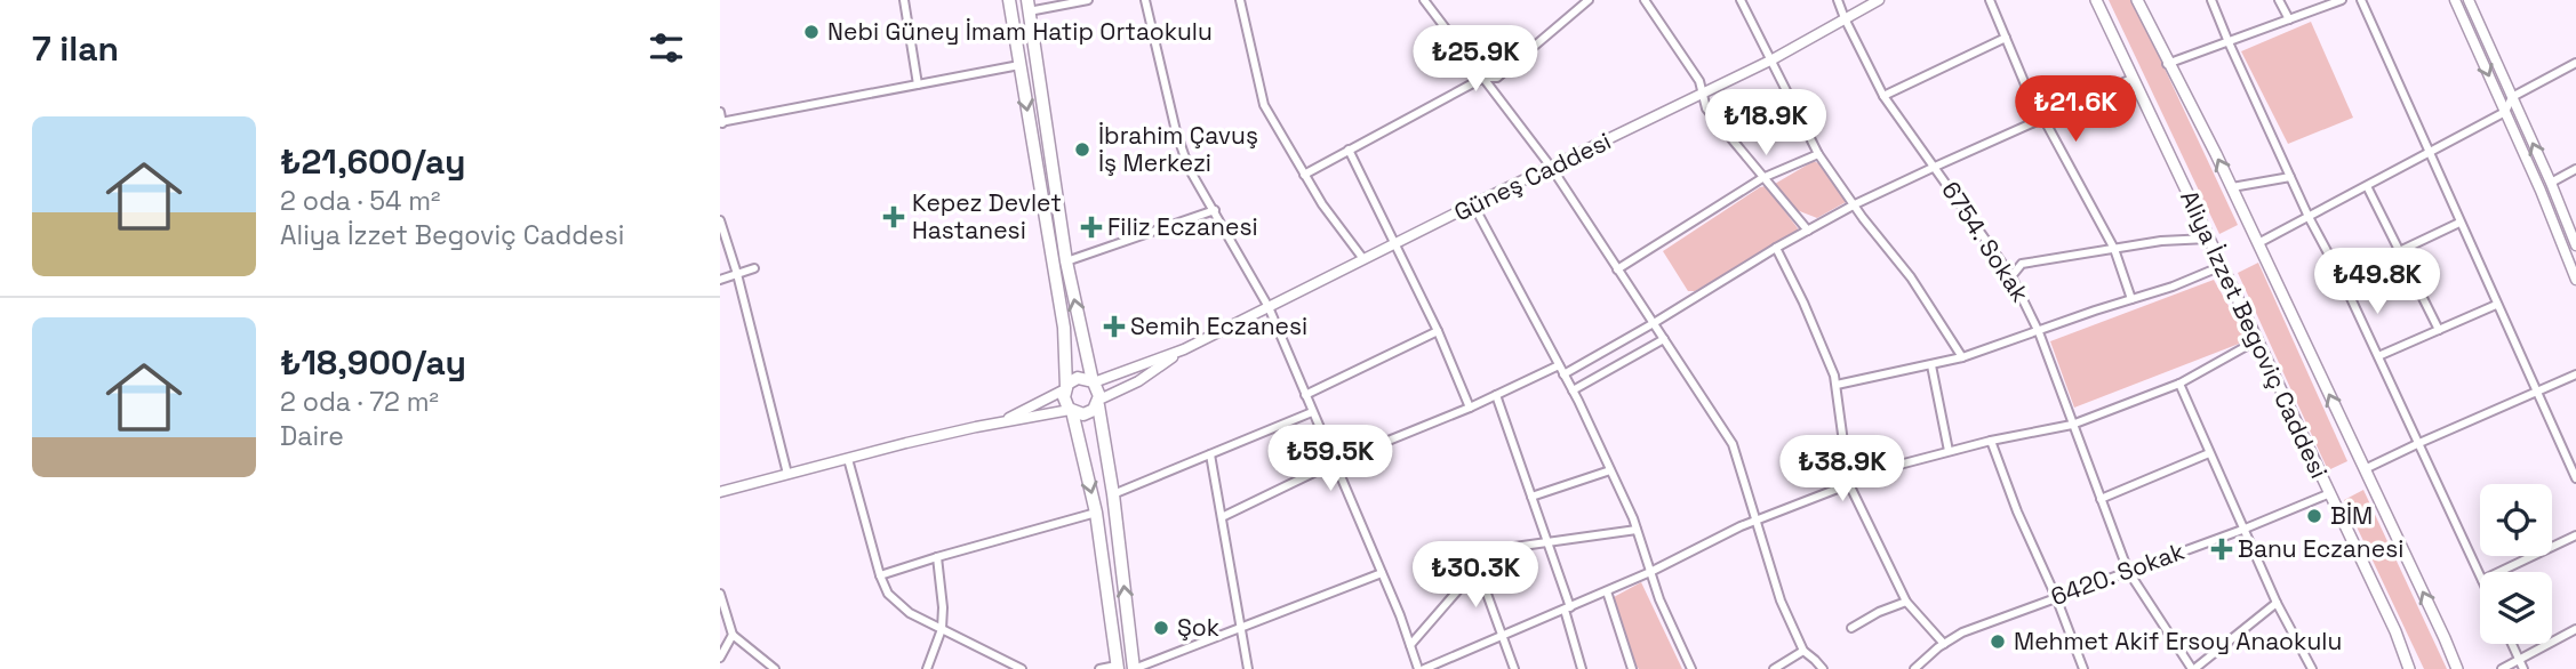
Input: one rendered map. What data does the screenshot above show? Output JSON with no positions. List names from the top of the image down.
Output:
{
  "streets": {
    "main road": ["Aliya İzzet Begoviç Caddesi"],
    "street": ["Güneş Caddesi", "6754. Sokak", "6420. Sokak"]
  },
  "crossings": [
    ["Güneş Caddesi", "6754. Sokak"],
    ["6754. Sokak", "6420. Sokak"],
    ["Aliya İzzet Begoviç Caddesi", "6420. Sokak"]
  ],
  "places": {
    "other": [
      "Nebi Güney İmam Hatip Ortaokulu",
      "İbrahim Çavuş İş Merkezi",
      "BİM",
      "Şok",
      "Mehmet Akif Ersoy Anaokulu"
    ],
    "health": [
      "Kepez Devlet Hastanesi",
      "Filiz Eczanesi",
      "Semih Eczanesi",
      "Banu Eczanesi"
    ]
  },
  "page": {
    "heading": "7 ilan",
    "price": [
      "₺25.9K",
      "₺21.6K",
      "₺18.9K",
      "₺49.8K",
      "₺59.5K",
      "₺38.9K",
      "₺30.3K"
    ],
    "list": [
      {
        "name": "₺21,600/ay",
        "note": "2 oda · 54 m² · Aliya İzzet Begoviç Caddesi"
      },
      {
        "name": "₺18,900/ay",
        "note": "2 oda · 72 m² · Daire"
      }
    ]
  }
}
